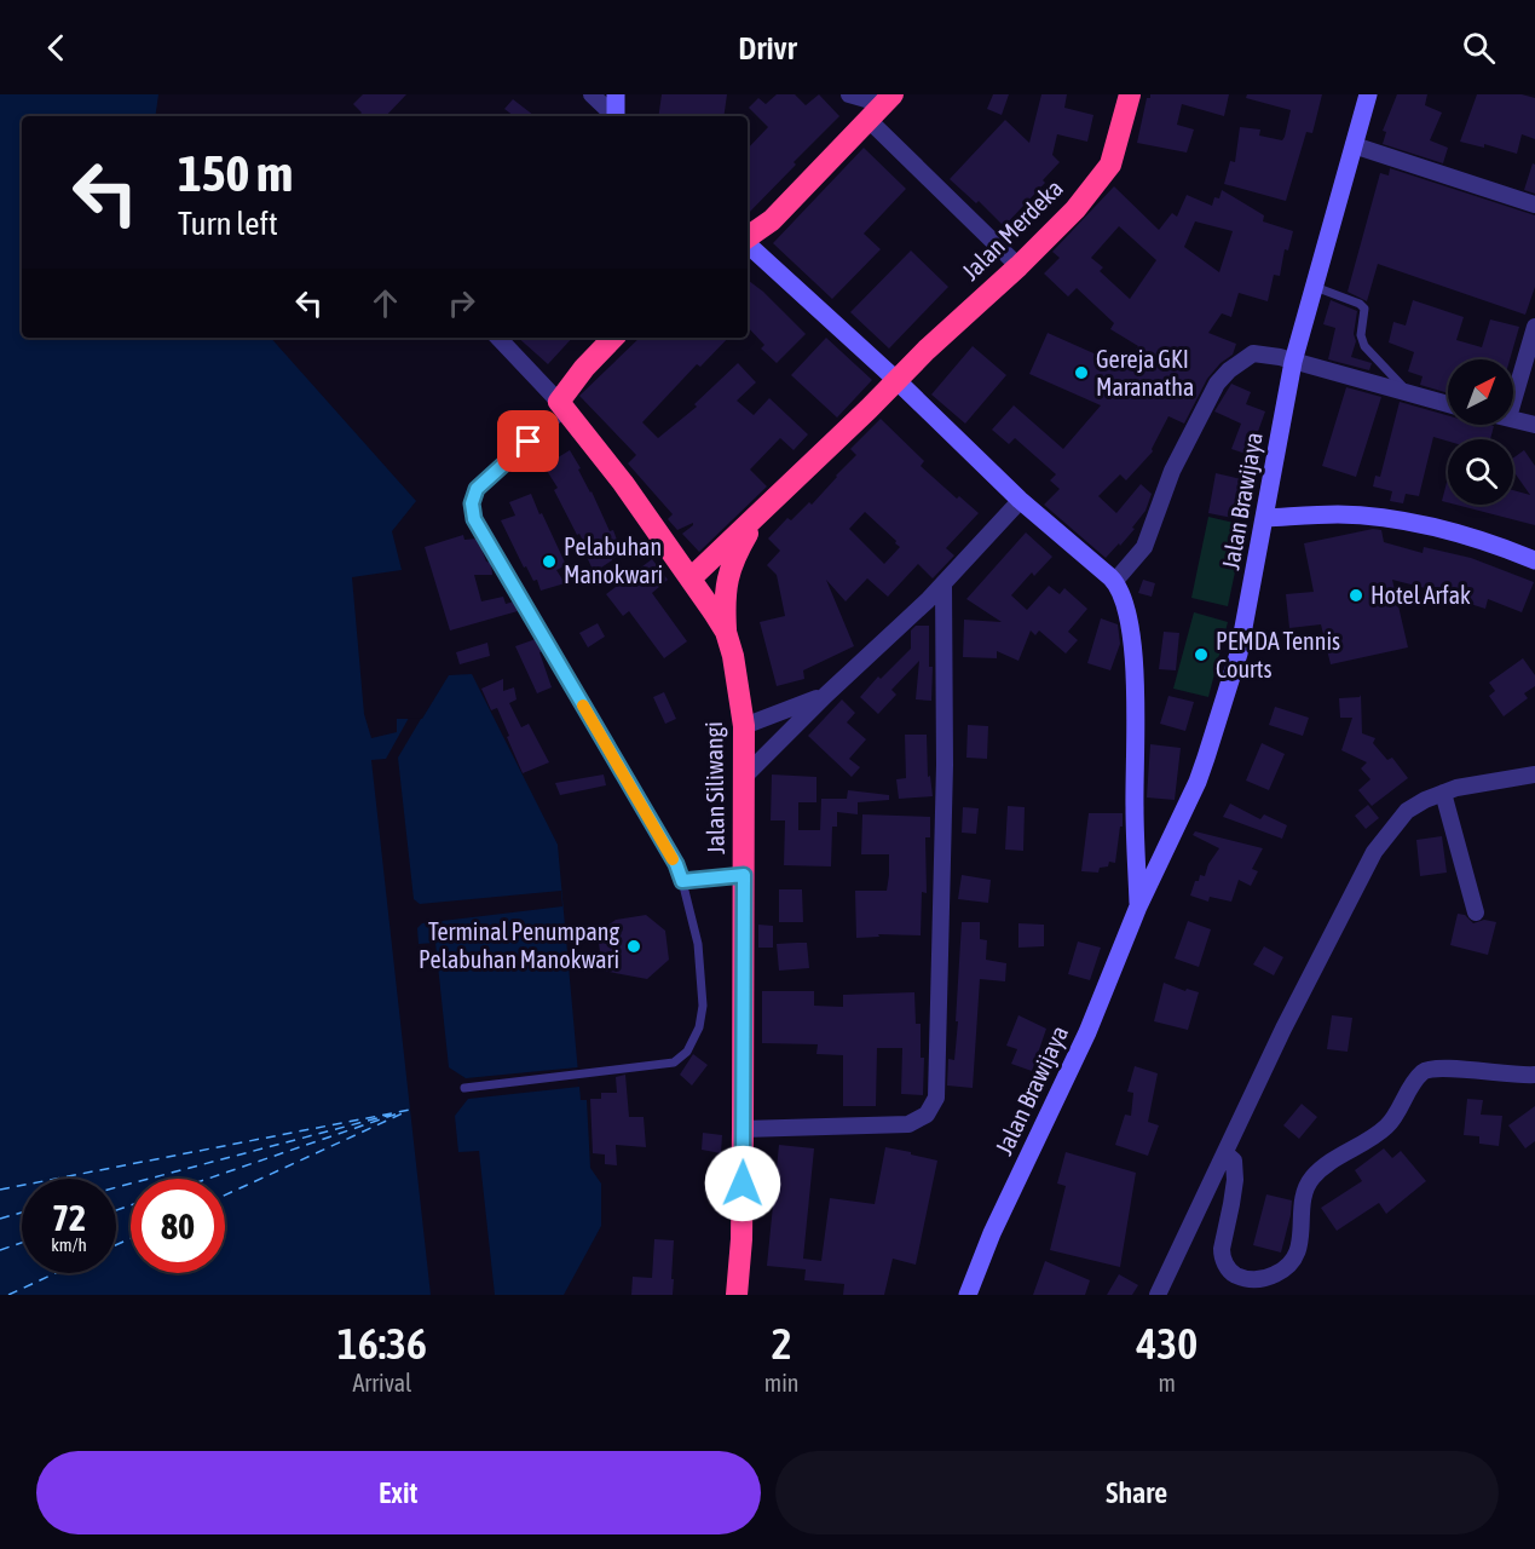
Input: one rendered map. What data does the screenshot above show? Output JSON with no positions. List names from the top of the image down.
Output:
{
  "streets": {
    "highway": ["Jalan Merdeka", "Jalan Siliwangi"],
    "street": ["Jalan Brawijaya"]
  },
  "crossings": [
    ["Jalan Merdeka", "Jalan Brawijaya"]
  ],
  "places": [
    "Gereja GKI Maranatha",
    "Pelabuhan Manokwari",
    "Hotel Arfak",
    "PEMDA Tennis Courts",
    "Terminal Penumpang Pelabuhan Manokwari"
  ],
  "north": "top right",
  "page": {
    "header": "Drivr",
    "turn": ["150 m", "Turn left"],
    "speed": "72 km/h",
    "limit": "80",
    "eta": [
      "16:36",
      "Arrival",
      "2",
      "min",
      "430",
      "m"
    ],
    "buttons": ["Exit", "Share"]
  }
}
